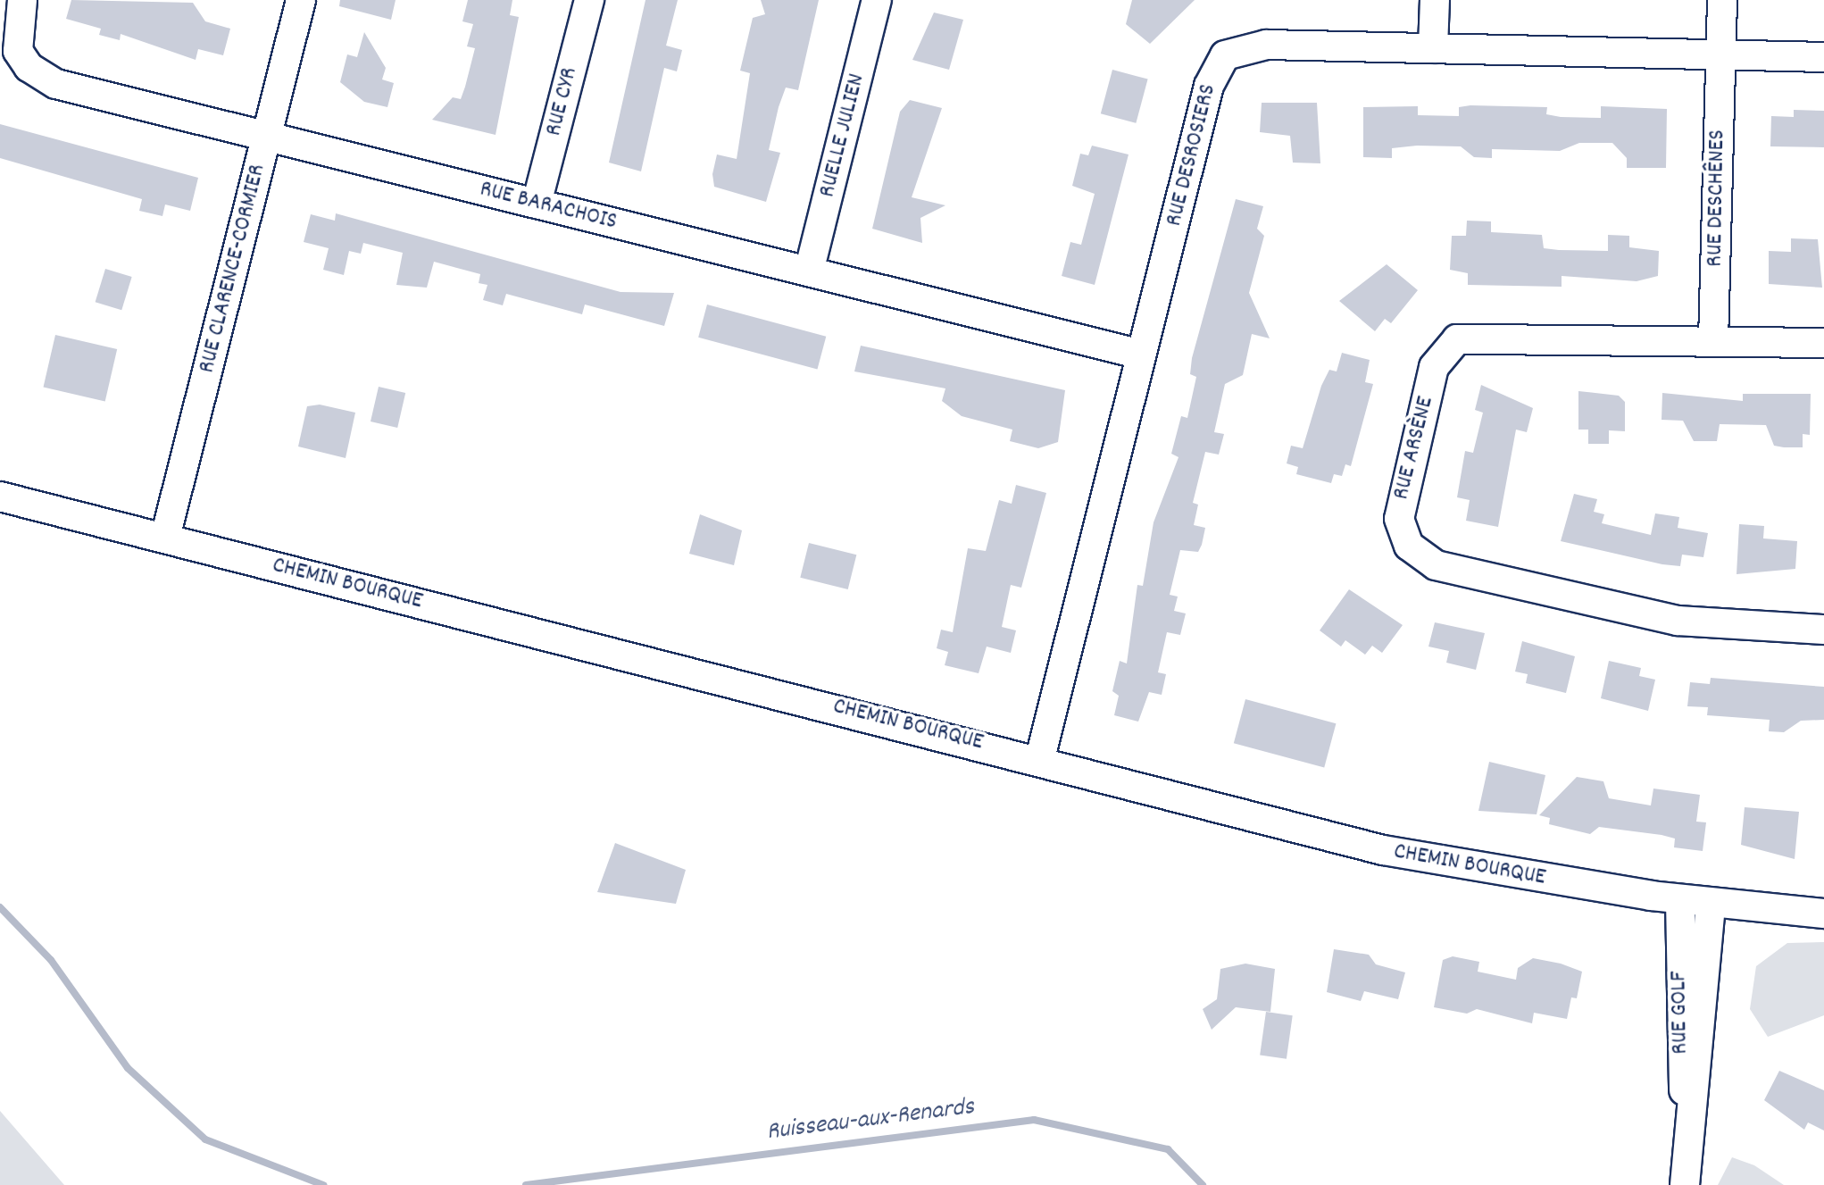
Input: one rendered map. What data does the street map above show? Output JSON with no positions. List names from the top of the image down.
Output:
{
  "streets": {
    "street": [
      "RUE CYR",
      "RUELLE JULIEN",
      "RUE DESROSIERS",
      "RUE DESCHÊNES",
      "RUE BARACHOIS",
      "RUE CLARENCE-CORMIER",
      "RUE ARSÈNE",
      "CHEMIN BOURQUE",
      "RUE GOLF"
    ]
  },
  "crossings": [
    ["RUE CYR", "RUE BARACHOIS"],
    ["RUELLE JULIEN", "RUE BARACHOIS"],
    ["RUE DESROSIERS", "RUE DESCHÊNES"],
    ["RUE DESROSIERS", "RUE BARACHOIS"],
    ["RUE DESROSIERS", "CHEMIN BOURQUE"],
    ["RUE DESCHÊNES", "RUE ARSÈNE"],
    ["RUE BARACHOIS", "RUE CLARENCE-CORMIER"],
    ["RUE CLARENCE-CORMIER", "CHEMIN BOURQUE"],
    ["CHEMIN BOURQUE", "RUE GOLF"]
  ],
  "water": ["Ruisseau-aux-Renards"]
}
